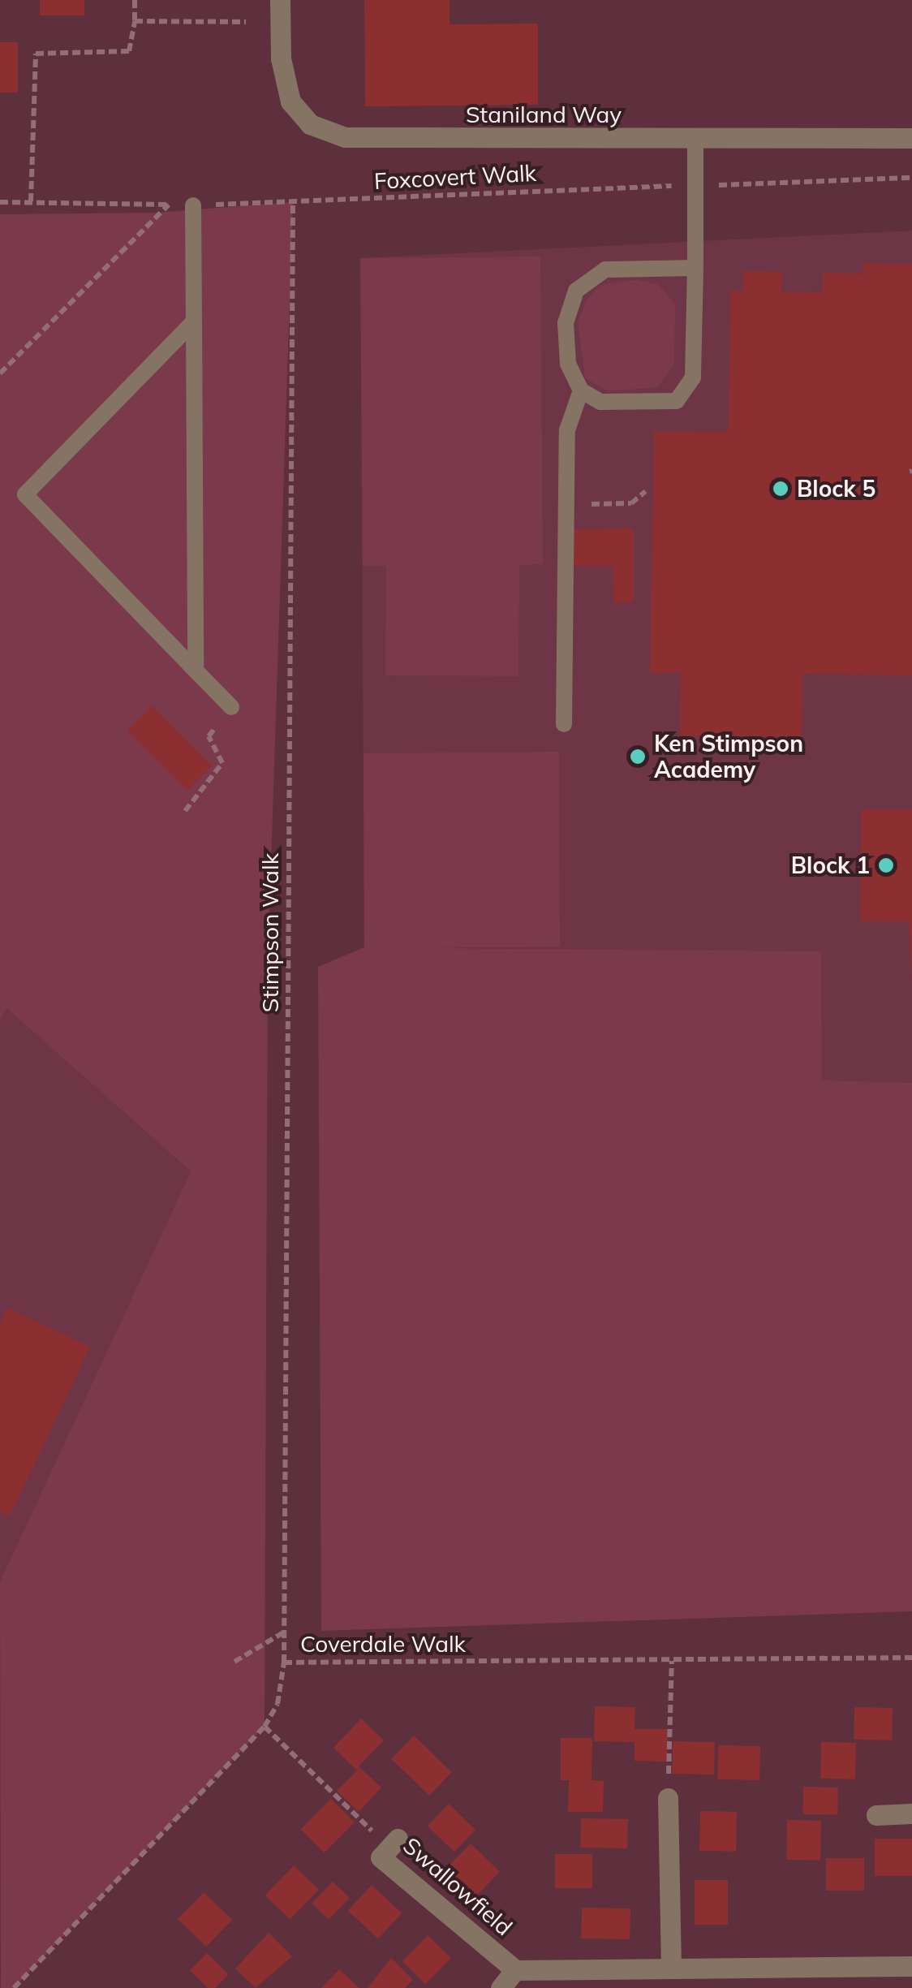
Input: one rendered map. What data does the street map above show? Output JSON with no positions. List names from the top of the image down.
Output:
{
  "streets": {
    "street": ["Staniland Way", "Swallowfield"],
    "path": ["Foxcovert Walk", "Stimpson Walk", "Coverdale Walk"]
  },
  "crossings": [
    ["Foxcovert Walk", "Stimpson Walk"],
    ["Stimpson Walk", "Coverdale Walk"]
  ],
  "places": ["Block 5", "Ken Stimpson Academy", "Block 1"]
}
